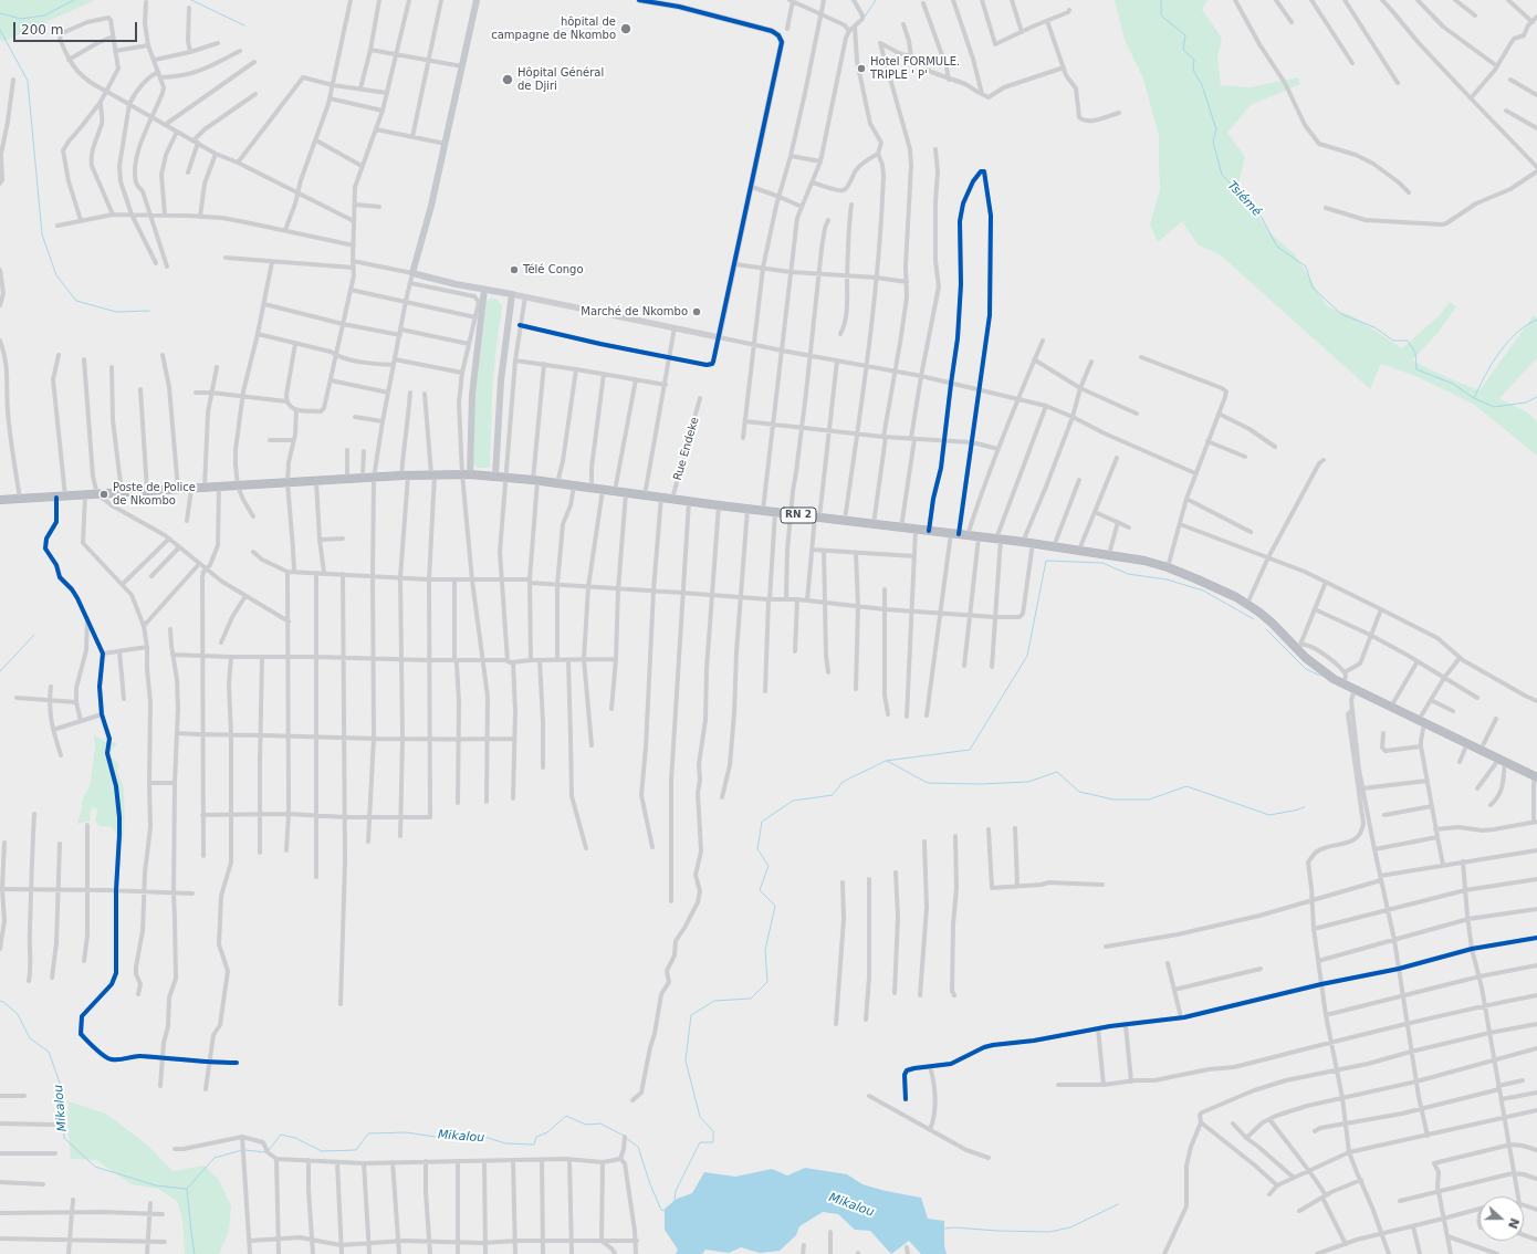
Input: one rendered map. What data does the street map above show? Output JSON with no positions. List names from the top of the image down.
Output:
{
  "streets": {
    "highway": ["RN 2"],
    "street": ["Rue Endeke"]
  },
  "crossings": [
    ["Rue Endeke", "RN 2"]
  ],
  "water": ["Tsiémé", "Mikalou"],
  "places": [
    "hôpital de campagne de Nkombo",
    "Hotel FORMULE. TRIPLE ' P'",
    "Hôpital Général de Djiri",
    "Télé Congo",
    "Marché de Nkombo",
    "Poste de Police de Nkombo"
  ],
  "scale_bar": "200 m",
  "north": "right"
}
